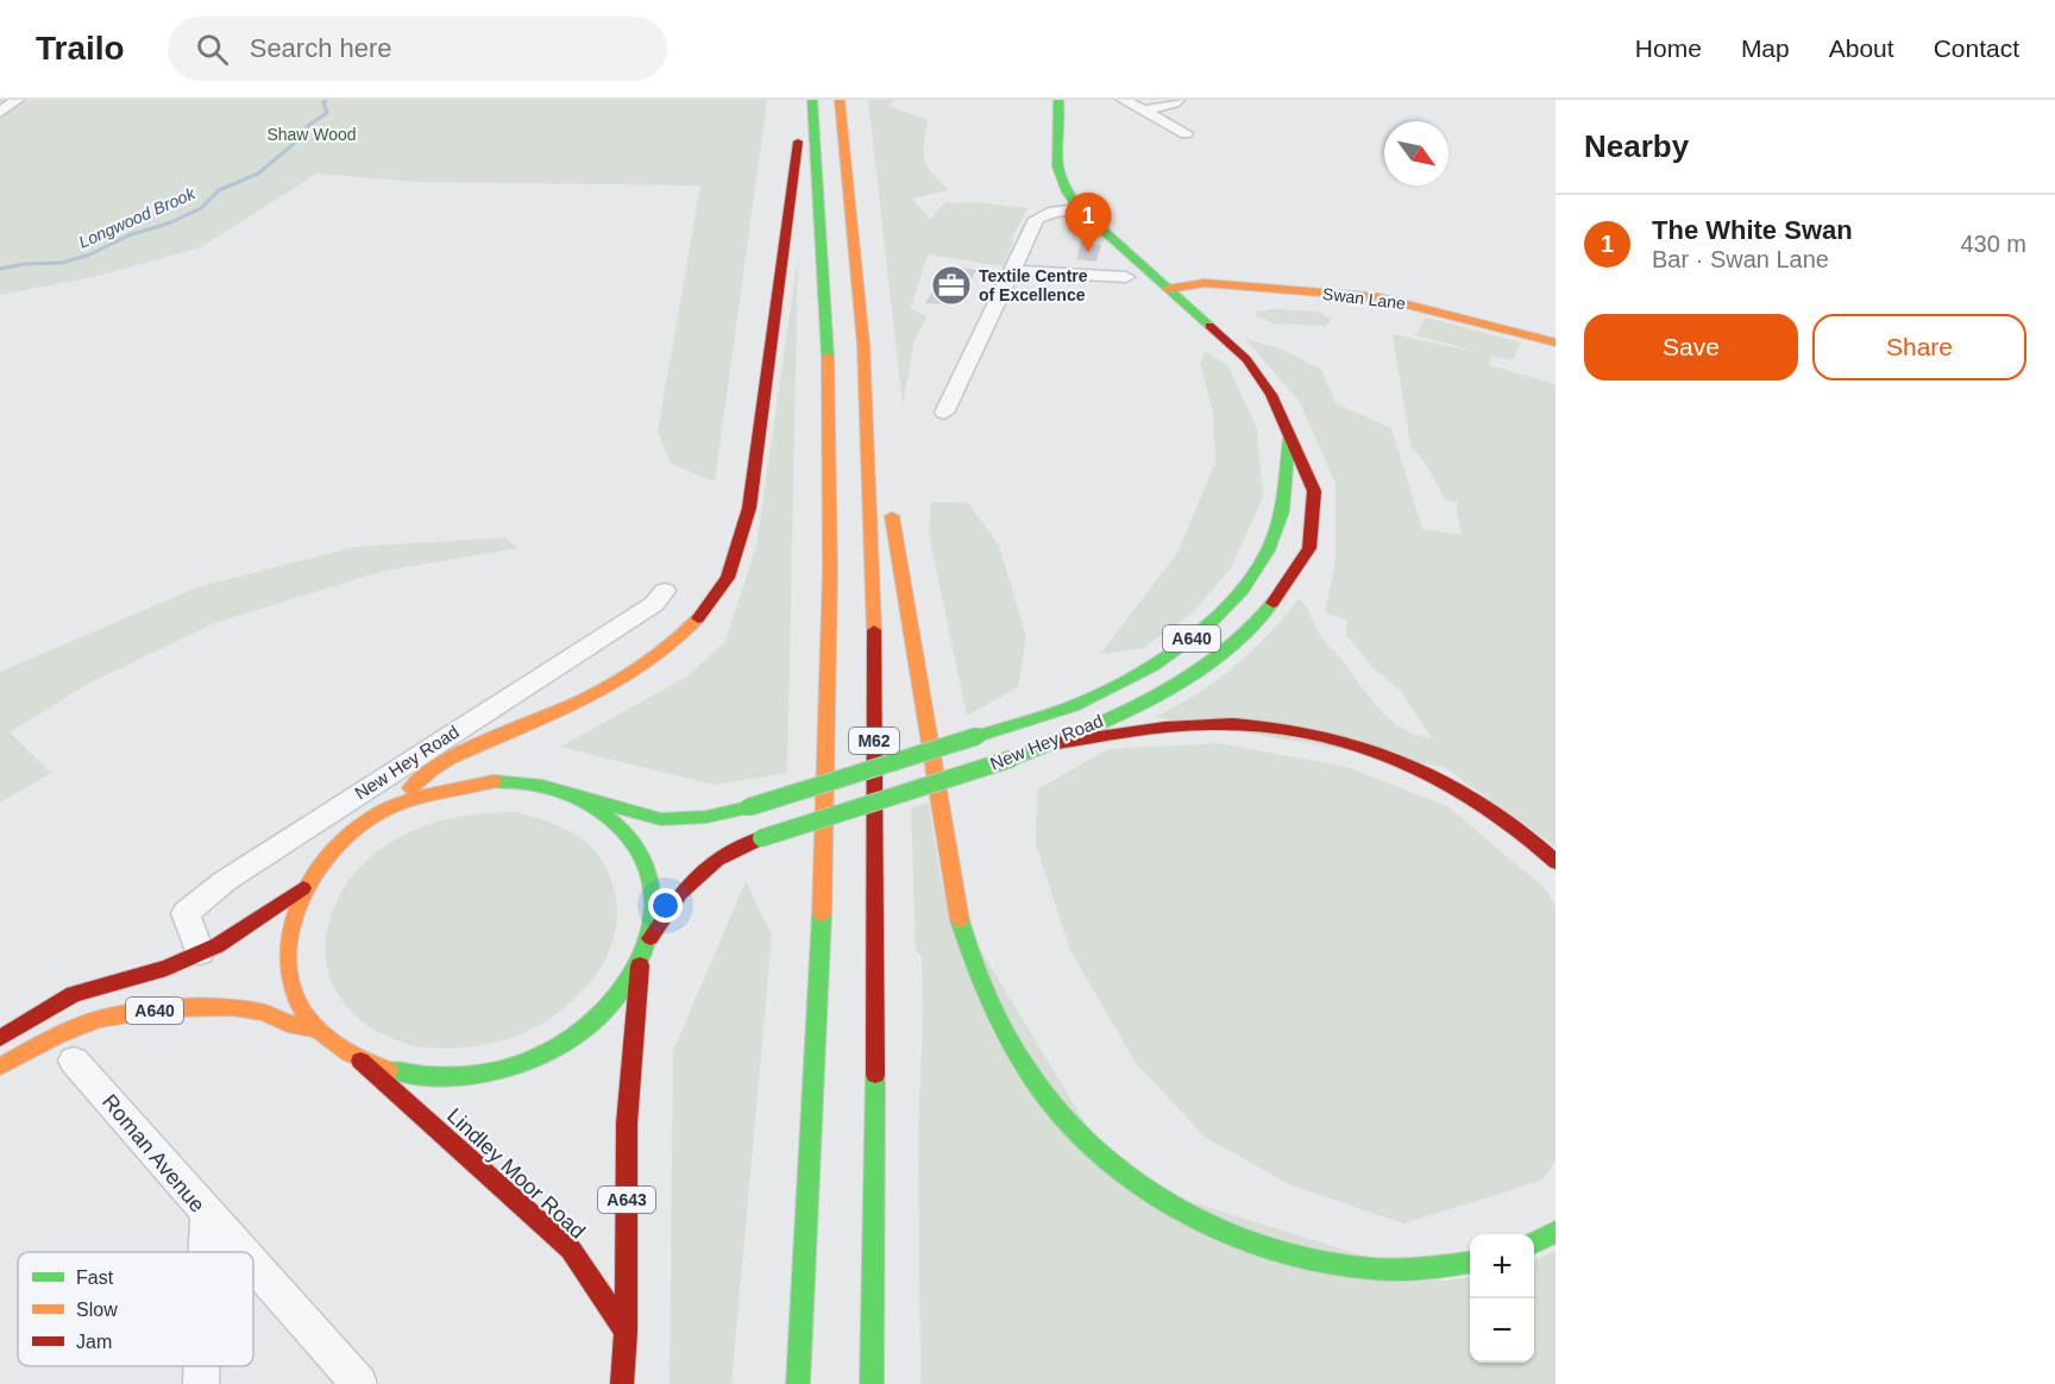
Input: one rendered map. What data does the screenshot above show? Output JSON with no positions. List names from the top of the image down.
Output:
{
  "streets": {
    "main road": [
      "Swan Lane",
      "A640",
      "M62",
      "New Hey Road",
      "Lindley Moor Road",
      "A643"
    ],
    "street": ["Roman Avenue"]
  },
  "crossings": [
    ["Swan Lane", "New Hey Road"],
    ["A640", "New Hey Road"],
    ["A640", "Lindley Moor Road"],
    ["A640", "A643"],
    ["Lindley Moor Road", "A643"]
  ],
  "water": ["Longwood Brook"],
  "parks": ["Shaw Wood"],
  "places": {
    "office": ["Textile Centre of Excellence"]
  },
  "legend": ["Fast", "Slow", "Jam"],
  "north": "bottom right",
  "page": {
    "header": "Trailo",
    "search": "Search here",
    "nav": [
      "Home",
      "Map",
      "About",
      "Contact"
    ],
    "heading": "Nearby",
    "pins": "1",
    "list": [
      {
        "mark": "1",
        "name": "The White Swan",
        "note": "Bar · Swan Lane",
        "value": "430 m"
      }
    ],
    "buttons": ["Save", "Share"],
    "map_buttons": ["+", "−"]
  }
}
